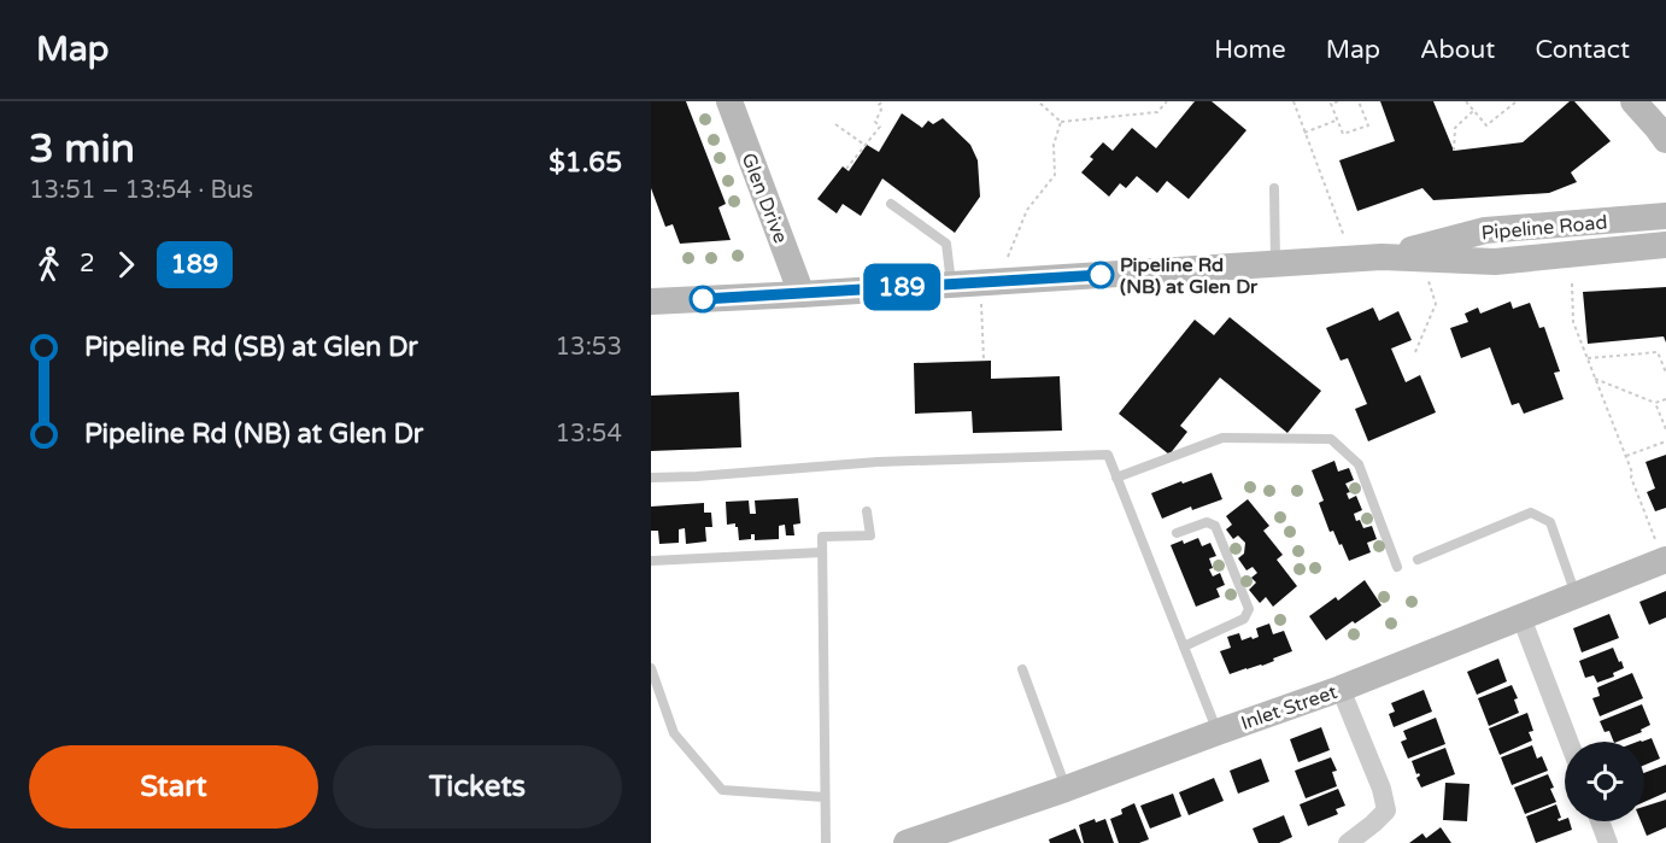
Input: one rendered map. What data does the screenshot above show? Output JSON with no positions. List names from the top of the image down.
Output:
{
  "streets": {
    "main road": ["Glen Drive", "Pipeline Road", "Inlet Street"]
  },
  "crossings": [
    ["Glen Drive", "Pipeline Road"]
  ],
  "places": ["Pipeline Rd (NB) at Glen Dr"],
  "lines": ["bus line 189"],
  "page": {
    "header": "Map",
    "nav": [
      "Home",
      "Map",
      "About",
      "Contact"
    ],
    "heading": ["3 min", "13:51 – 13:54 · Bus", "$1.65"],
    "on_map": "189",
    "legs": ["2", "189"],
    "list": [
      {
        "name": "Pipeline Rd (SB) at Glen Dr",
        "value": "13:53"
      },
      {
        "name": "Pipeline Rd (NB) at Glen Dr",
        "value": "13:54"
      }
    ],
    "buttons": ["Start", "Tickets"]
  }
}
